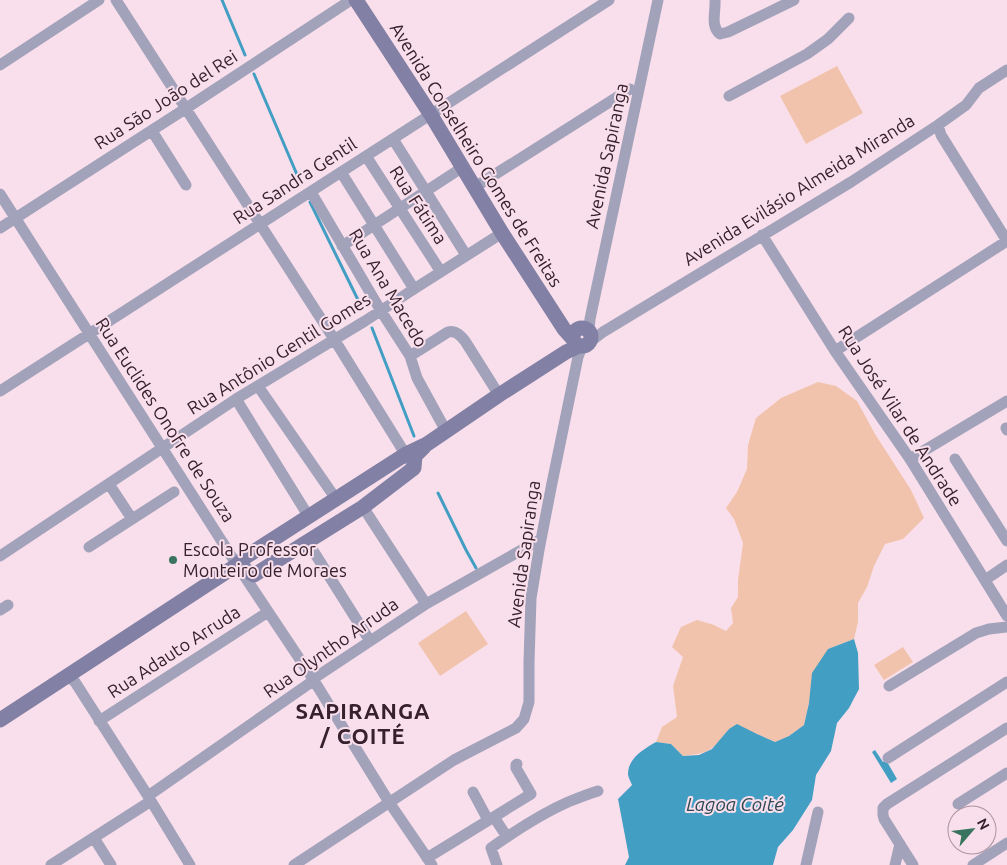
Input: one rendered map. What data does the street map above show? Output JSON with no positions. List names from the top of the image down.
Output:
{
  "streets": {
    "street": [
      "Rua São João del Rei",
      "Avenida Conselheiro Gomes de Freitas",
      "Avenida Sapiranga",
      "Rua Sandra Gentil",
      "Avenida Evilásio Almeida Miranda",
      "Rua Fátima",
      "Rua Ana Macedo",
      "Rua Antônio Gentil Gomes",
      "Rua José Vilar de Andrade",
      "Rua Euclides Onofre de Souza",
      "Rua Olyntho Arruda",
      "Rua Adauto Arruda"
    ]
  },
  "crossings": [
    ["Rua São João del Rei", "Rua Euclides Onofre de Souza"],
    ["Avenida Conselheiro Gomes de Freitas", "Avenida Sapiranga"],
    ["Avenida Conselheiro Gomes de Freitas", "Rua Sandra Gentil"],
    ["Avenida Conselheiro Gomes de Freitas", "Avenida Evilásio Almeida Miranda"],
    ["Avenida Conselheiro Gomes de Freitas", "Rua Antônio Gentil Gomes"],
    ["Avenida Sapiranga", "Avenida Evilásio Almeida Miranda"],
    ["Avenida Sapiranga", "Rua Euclides Onofre de Souza"],
    ["Avenida Sapiranga", "Rua Olyntho Arruda"],
    ["Rua Sandra Gentil", "Rua Fátima"],
    ["Rua Sandra Gentil", "Rua Ana Macedo"],
    ["Rua Sandra Gentil", "Rua Euclides Onofre de Souza"],
    ["Avenida Evilásio Almeida Miranda", "Rua Ana Macedo"],
    ["Avenida Evilásio Almeida Miranda", "Rua José Vilar de Andrade"],
    ["Avenida Evilásio Almeida Miranda", "Rua Euclides Onofre de Souza"],
    ["Rua Fátima", "Rua Antônio Gentil Gomes"],
    ["Rua Ana Macedo", "Rua Antônio Gentil Gomes"],
    ["Rua Antônio Gentil Gomes", "Rua Euclides Onofre de Souza"],
    ["Rua Euclides Onofre de Souza", "Rua Olyntho Arruda"],
    ["Rua Euclides Onofre de Souza", "Rua Adauto Arruda"]
  ],
  "districts": ["SAPIRANGA / COITÉ"],
  "water": ["Lagoa Coité"],
  "places": ["Escola Professor Monteiro de Moraes"],
  "north": "top right"
}
